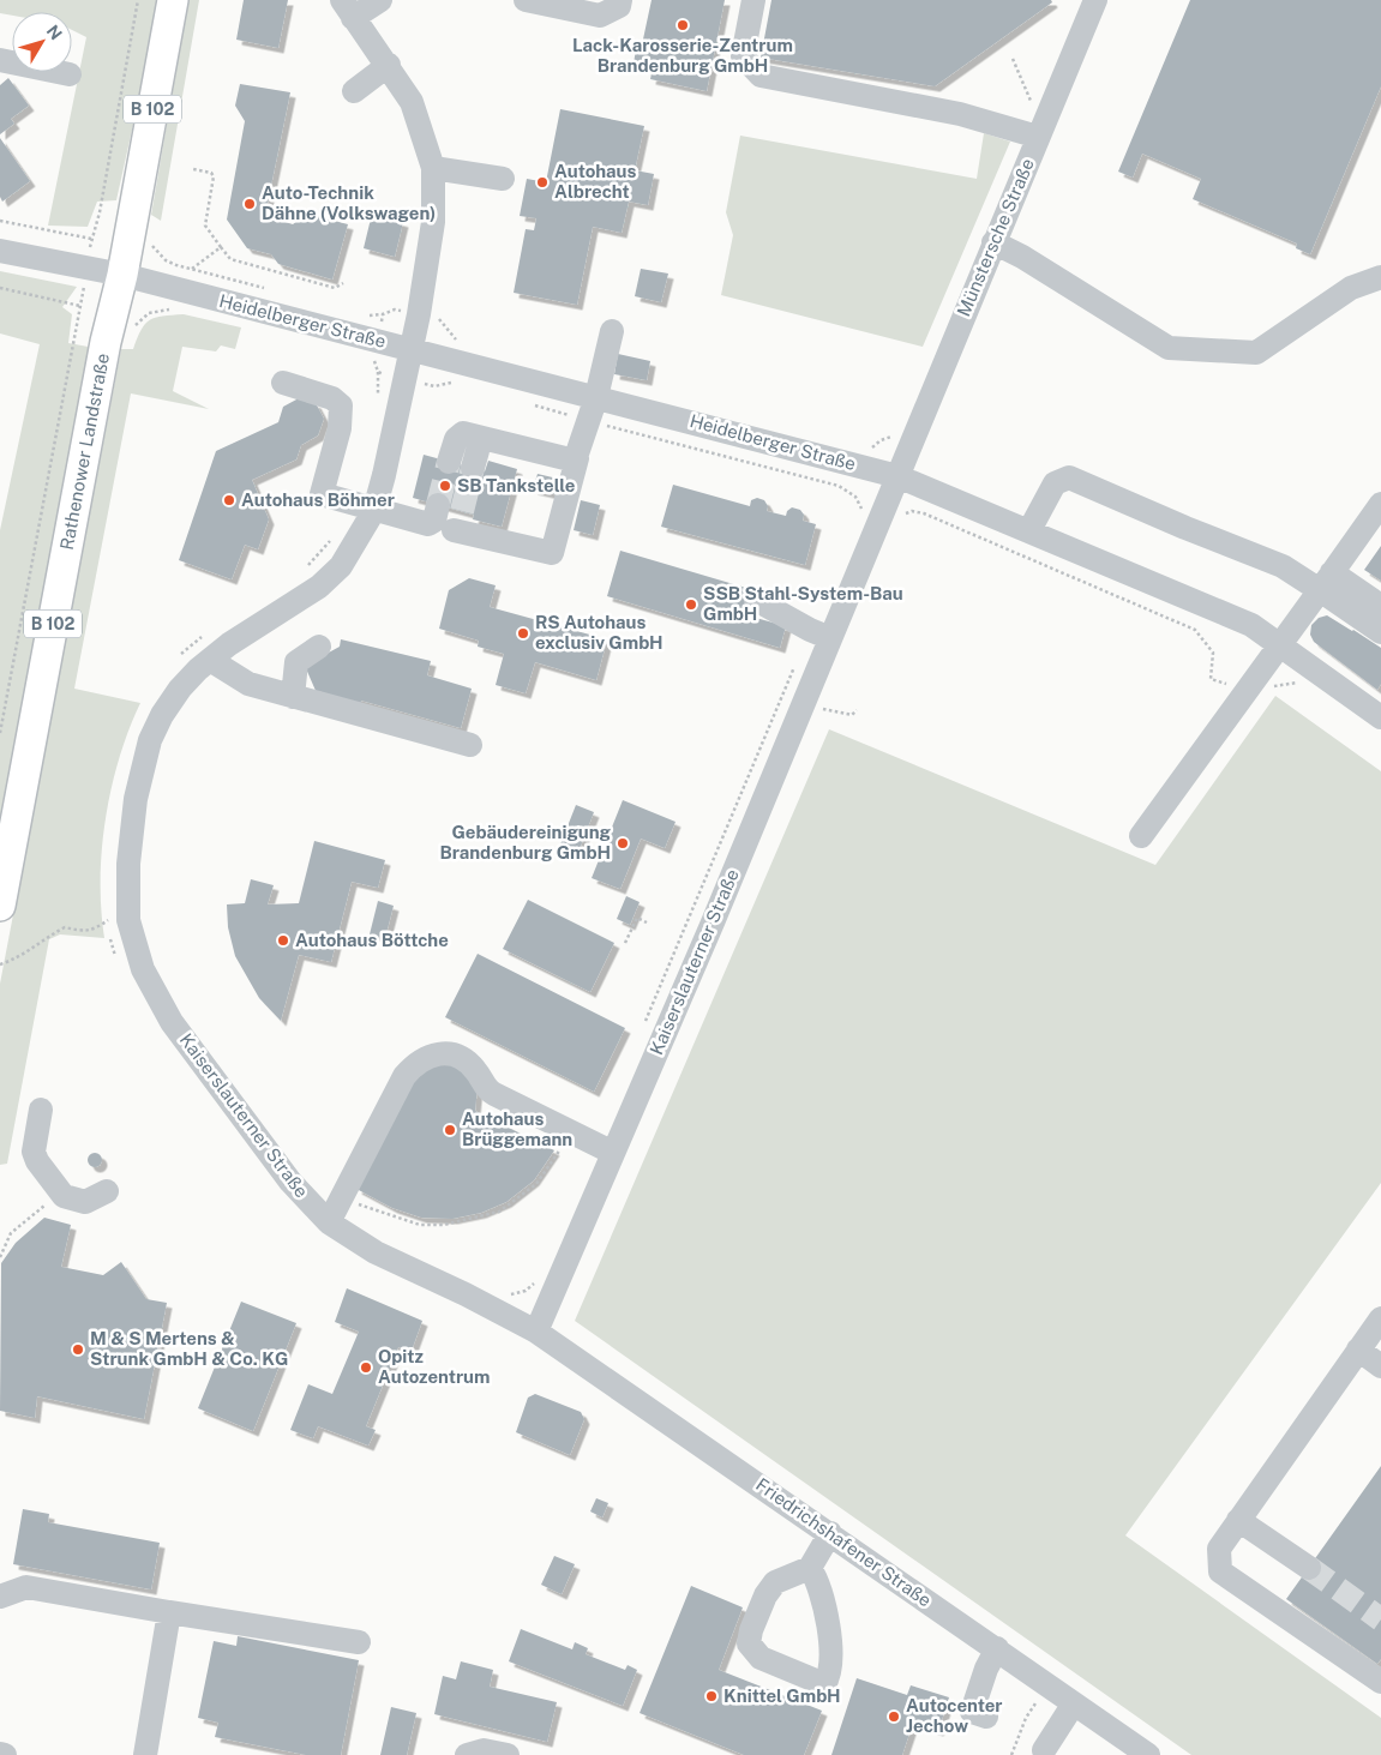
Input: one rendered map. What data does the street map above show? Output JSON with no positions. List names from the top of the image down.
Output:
{
  "streets": {
    "main road": ["B 102", "Rathenower Landstraße"],
    "street": [
      "Münstersche Straße",
      "Heidelberger Straße",
      "Kaiserslauterner Straße",
      "Friedrichshafener Straße"
    ]
  },
  "crossings": [
    ["Münstersche Straße", "Heidelberger Straße"],
    ["Münstersche Straße", "Kaiserslauterner Straße"],
    ["Heidelberger Straße", "Rathenower Landstraße"],
    ["Heidelberger Straße", "Kaiserslauterner Straße"],
    ["Kaiserslauterner Straße", "Friedrichshafener Straße"]
  ],
  "places": [
    "Lack-Karosserie-Zentrum Brandenburg GmbH",
    "Autohaus Albrecht",
    "Auto-Technik Dähne (Volkswagen)",
    "SB Tankstelle",
    "Autohaus Böhmer",
    "SSB Stahl-System-Bau GmbH",
    "RS Autohaus exclusiv GmbH",
    "Gebäudereinigung Brandenburg GmbH",
    "Autohaus Böttche",
    "Autohaus Brüggemann",
    "M & S Mertens & Strunk GmbH & Co. KG",
    "Opitz Autozentrum",
    "Knittel GmbH",
    "Autocenter Jechow"
  ],
  "north": "top right"
}
